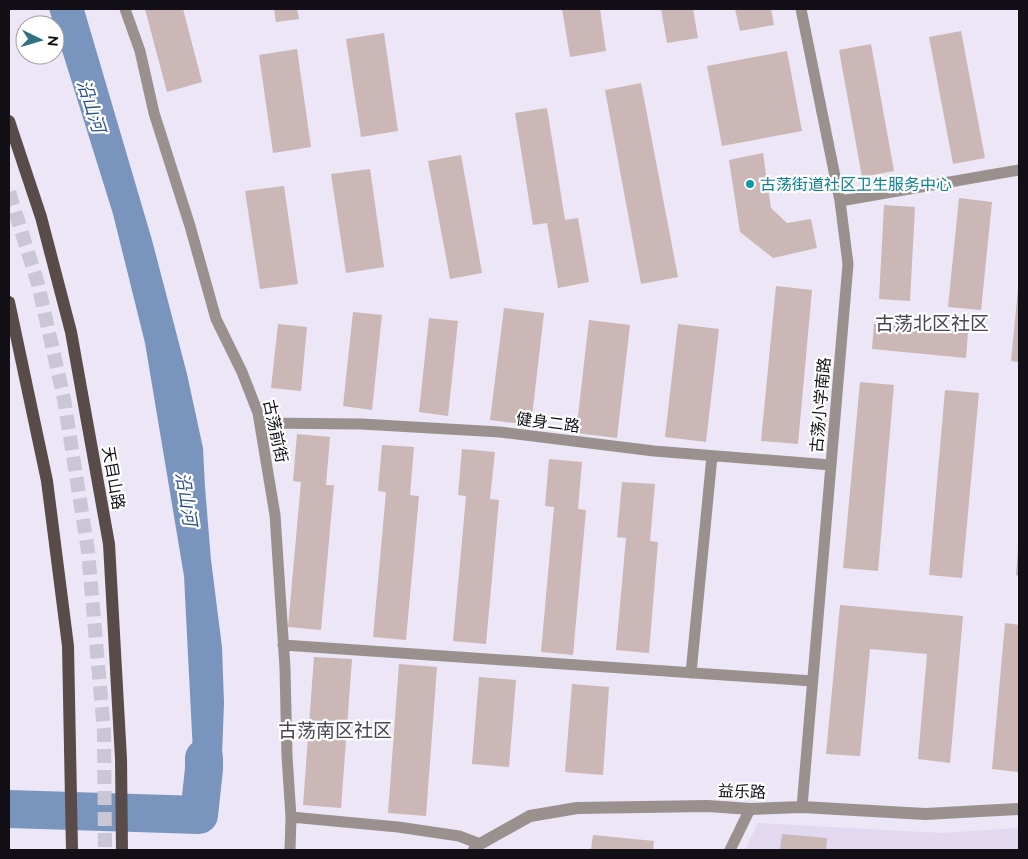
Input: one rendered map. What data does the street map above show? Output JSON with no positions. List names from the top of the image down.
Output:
{
  "streets": {
    "main road": ["天目山路"],
    "street": ["益乐路"],
    "lane": ["古荡小学南路", "健身二路", "古荡前街"]
  },
  "crossings": [
    ["古荡小学南路", "健身二路"],
    ["古荡小学南路", "益乐路"],
    ["健身二路", "古荡前街"]
  ],
  "districts": ["古荡北区社区", "古荡南区社区"],
  "water": ["沿山河"],
  "places": ["古荡街道社区卫生服务中心"],
  "north": "right"
}
